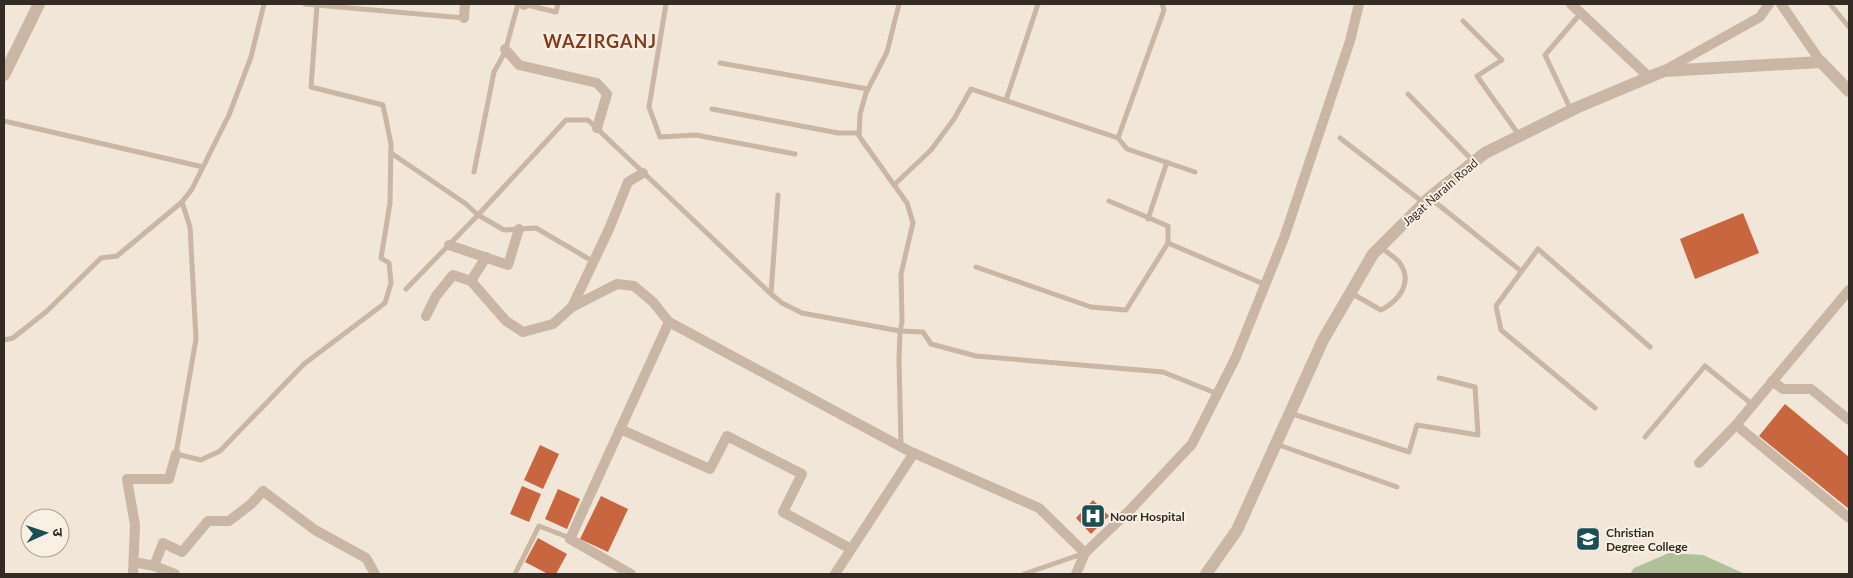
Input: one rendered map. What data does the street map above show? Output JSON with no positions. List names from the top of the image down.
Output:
{
  "streets": {
    "street": ["Jagat Narain Road"]
  },
  "districts": ["WAZIRGANJ"],
  "places": {
    "hospital": ["Noor Hospital"],
    "school or university": ["Christian Degree College"]
  },
  "north": "right"
}
